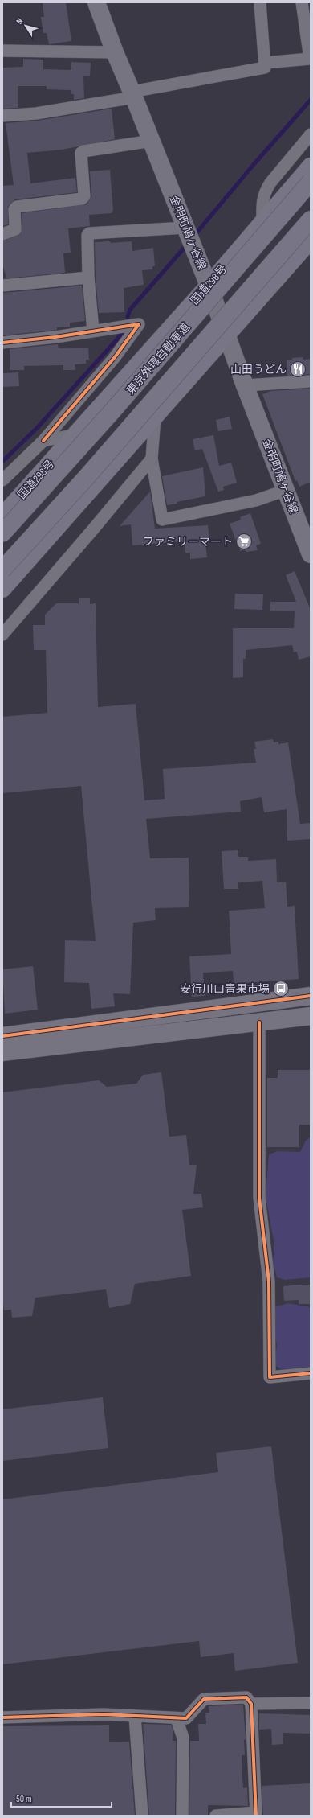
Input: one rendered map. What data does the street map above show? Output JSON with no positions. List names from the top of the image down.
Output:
{
  "streets": {
    "highway": ["国道298号", "東京外環自動車道"],
    "street": ["金明町鳩ヶ谷線"]
  },
  "crossings": [
    ["金明町鳩ヶ谷線", "国道298号"]
  ],
  "places": {
    "restaurant": ["山田うどん"],
    "supermarket": ["ファミリーマート"],
    "bus stop": ["安行川口青果市場"]
  },
  "scale_bar": "50 m",
  "north": "top left"
}
